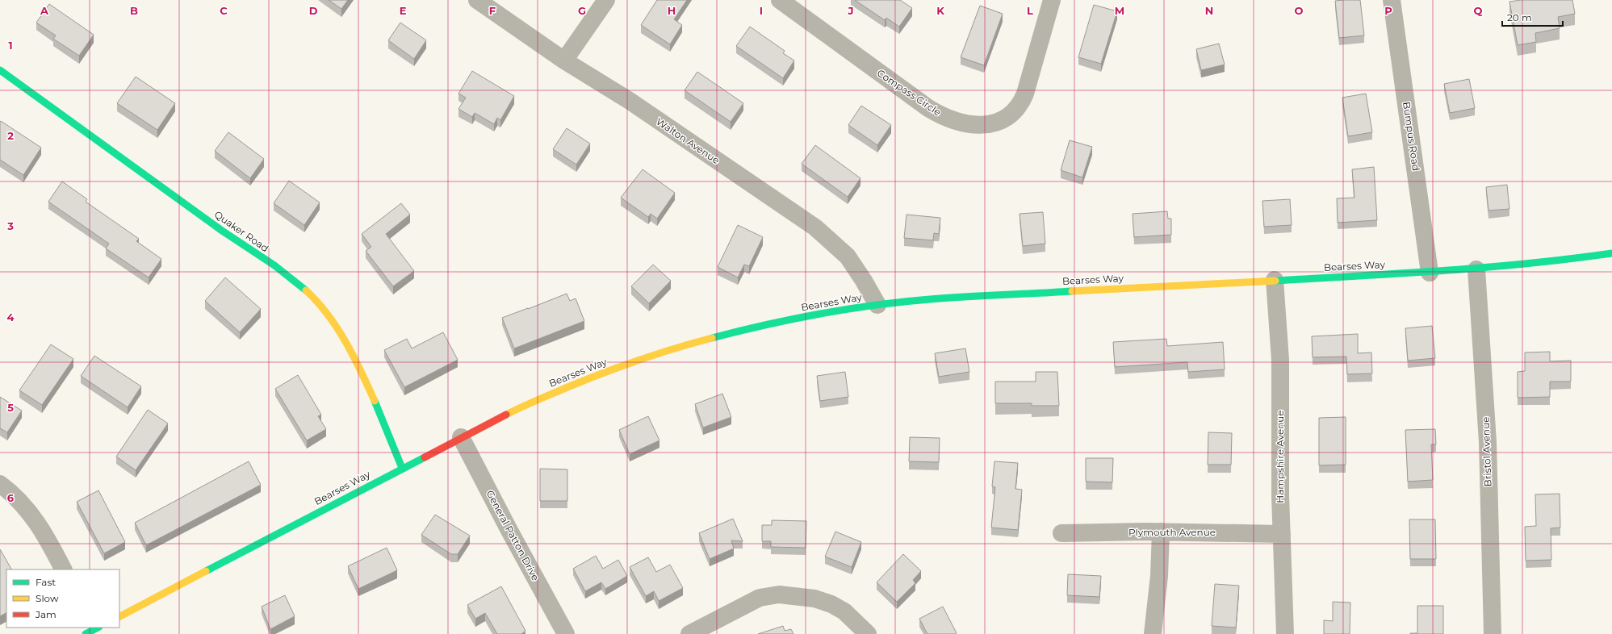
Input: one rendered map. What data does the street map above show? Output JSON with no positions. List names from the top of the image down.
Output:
{
  "streets": {
    "main road": ["Quaker Road", "Bearses Way"],
    "street": [
      "Compass Circle",
      "Bumpus Road",
      "Walton Avenue",
      "Bristol Avenue",
      "Hampshire Avenue",
      "Plymouth Avenue",
      "General Patton Drive"
    ]
  },
  "crossings": [
    ["Bumpus Road", "Bearses Way"],
    ["Walton Avenue", "Bearses Way"],
    ["Quaker Road", "Bearses Way"],
    ["Bearses Way", "Bristol Avenue"],
    ["Bearses Way", "Hampshire Avenue"],
    ["Bearses Way", "General Patton Drive"],
    ["Hampshire Avenue", "Plymouth Avenue"]
  ],
  "legend": ["Fast", "Slow", "Jam"],
  "scale_bar": "20 m",
  "grid": {
    "columns": [
      "A",
      "B",
      "C",
      "D",
      "E",
      "F",
      "G",
      "H",
      "I",
      "J",
      "K",
      "L",
      "M",
      "N",
      "O",
      "P",
      "Q"
    ],
    "rows": [
      "1",
      "2",
      "3",
      "4",
      "5",
      "6"
    ]
  }
}
